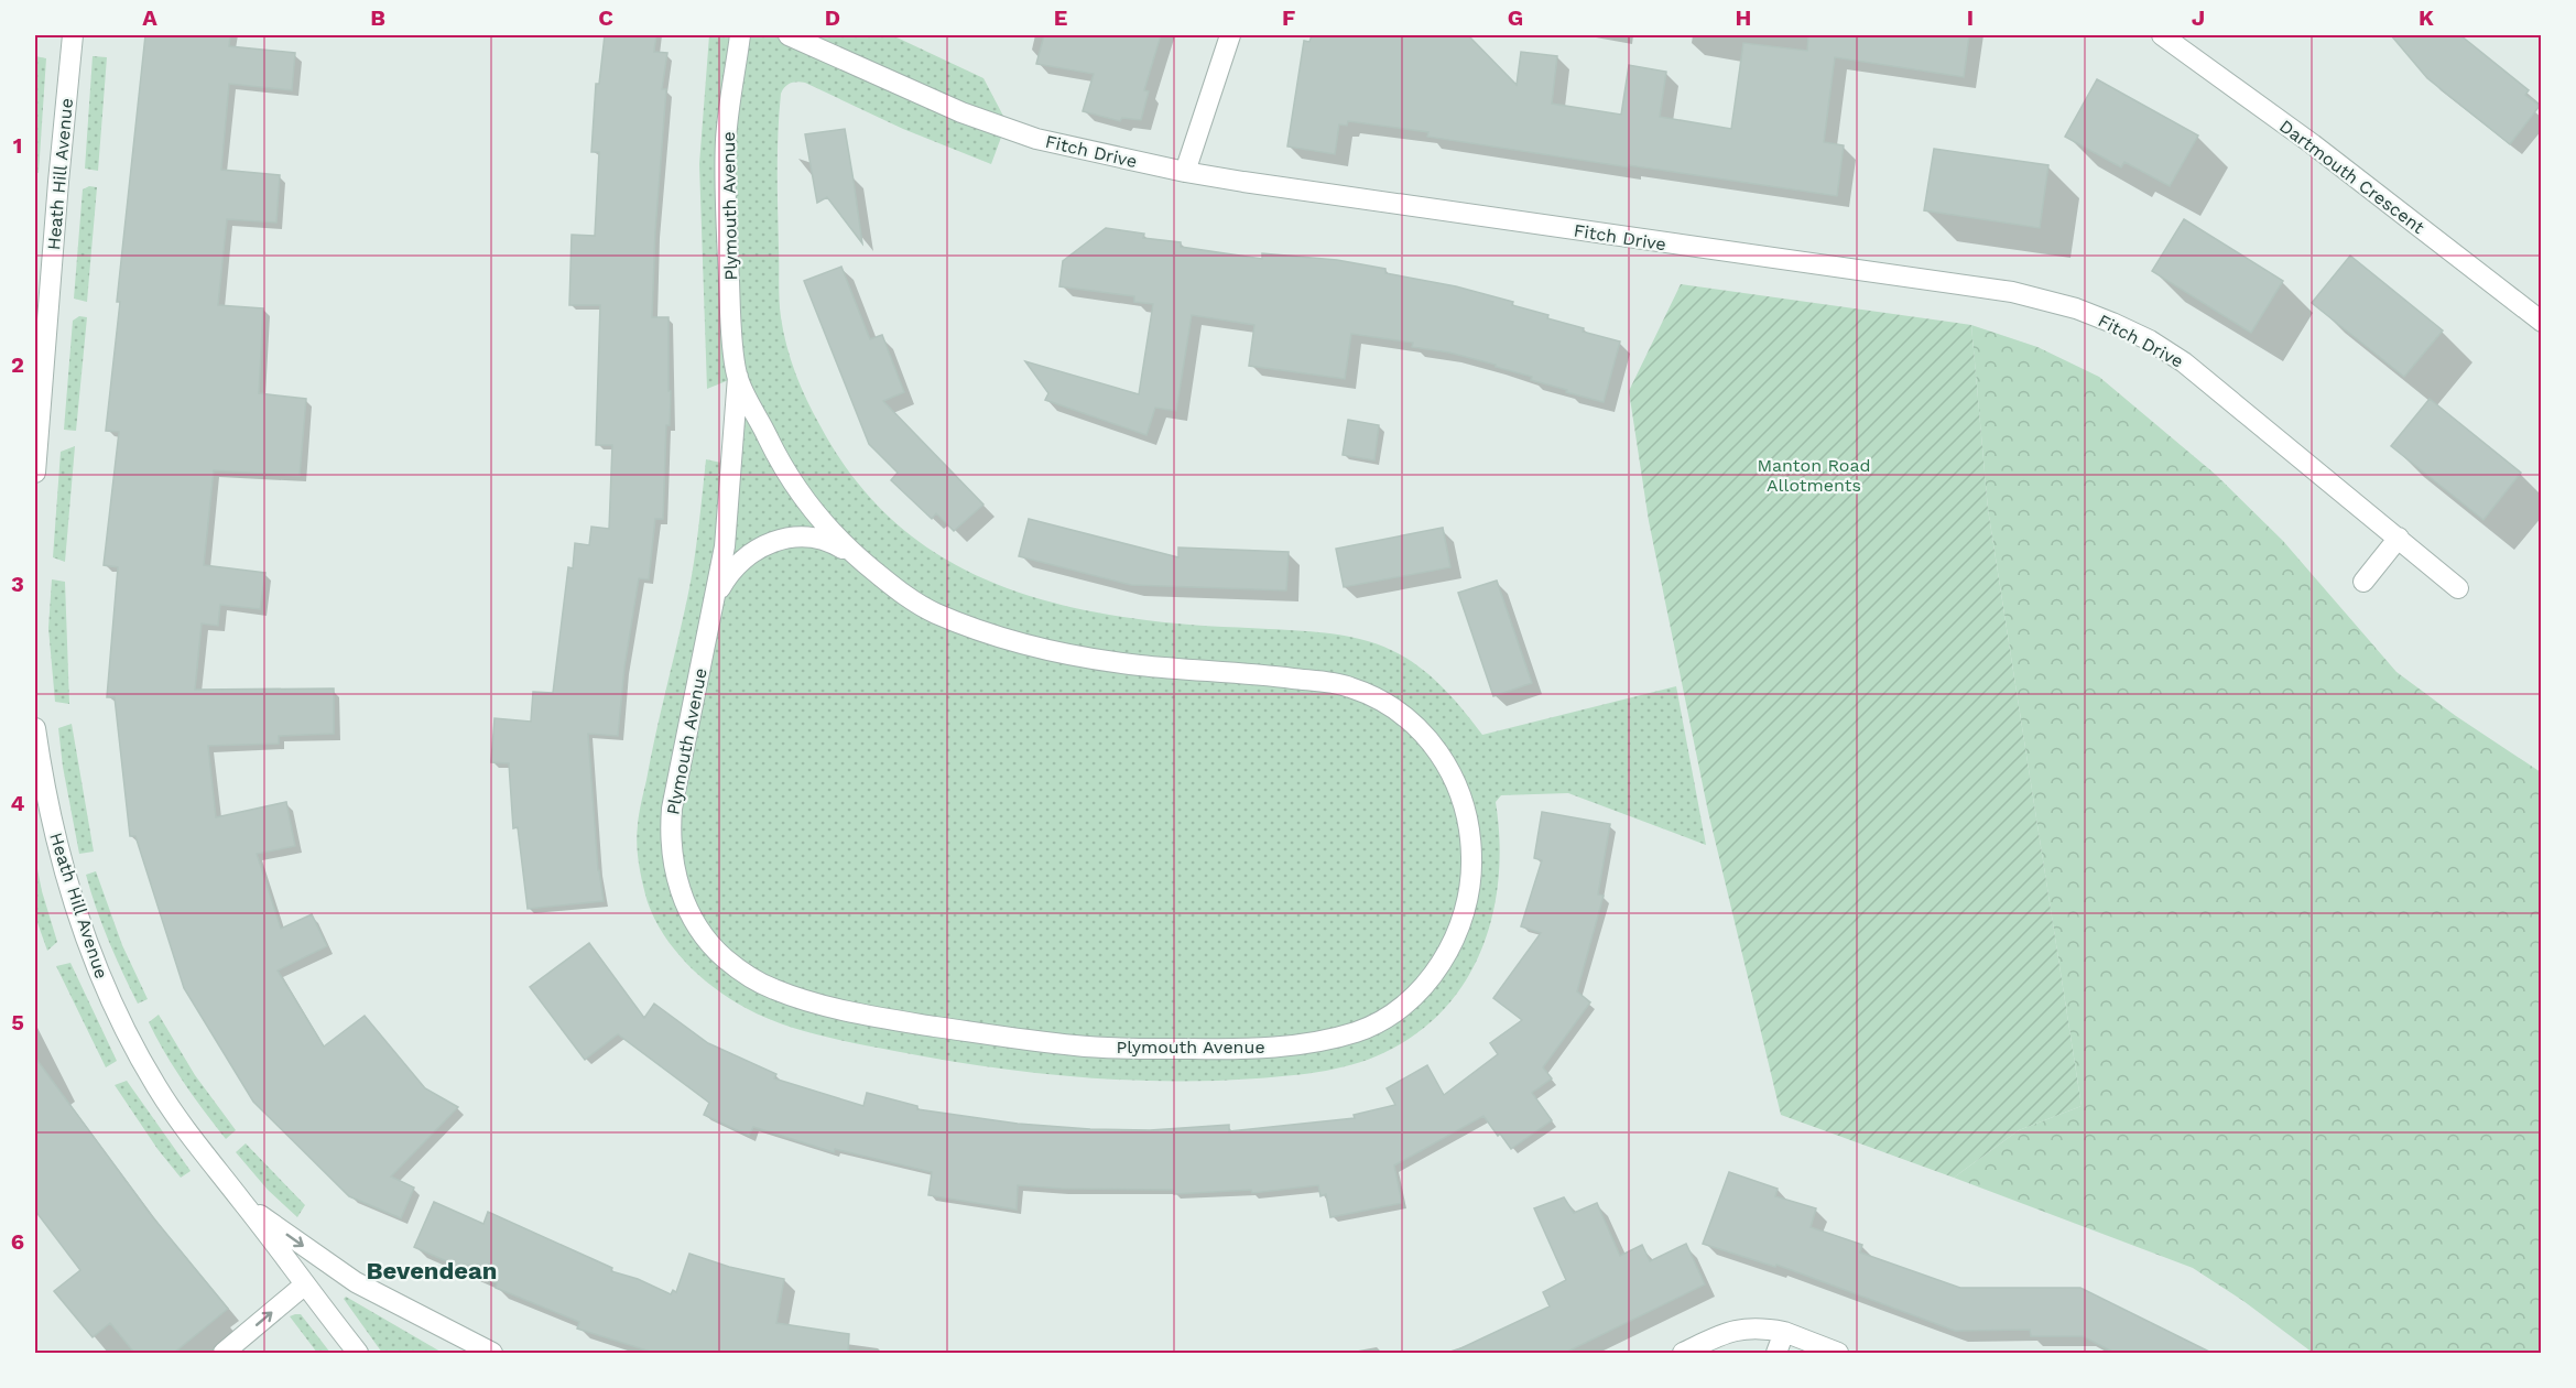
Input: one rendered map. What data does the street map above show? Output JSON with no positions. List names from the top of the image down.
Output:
{
  "streets": {
    "street": [
      "Fitch Drive",
      "Heath Hill Avenue",
      "Dartmouth Crescent",
      "Plymouth Avenue"
    ]
  },
  "districts": ["Bevendean"],
  "parks": ["Manton Road Allotments"],
  "grid": {
    "columns": [
      "A",
      "B",
      "C",
      "D",
      "E",
      "F",
      "G",
      "H",
      "I",
      "J",
      "K"
    ],
    "rows": [
      "1",
      "2",
      "3",
      "4",
      "5",
      "6"
    ]
  }
}
